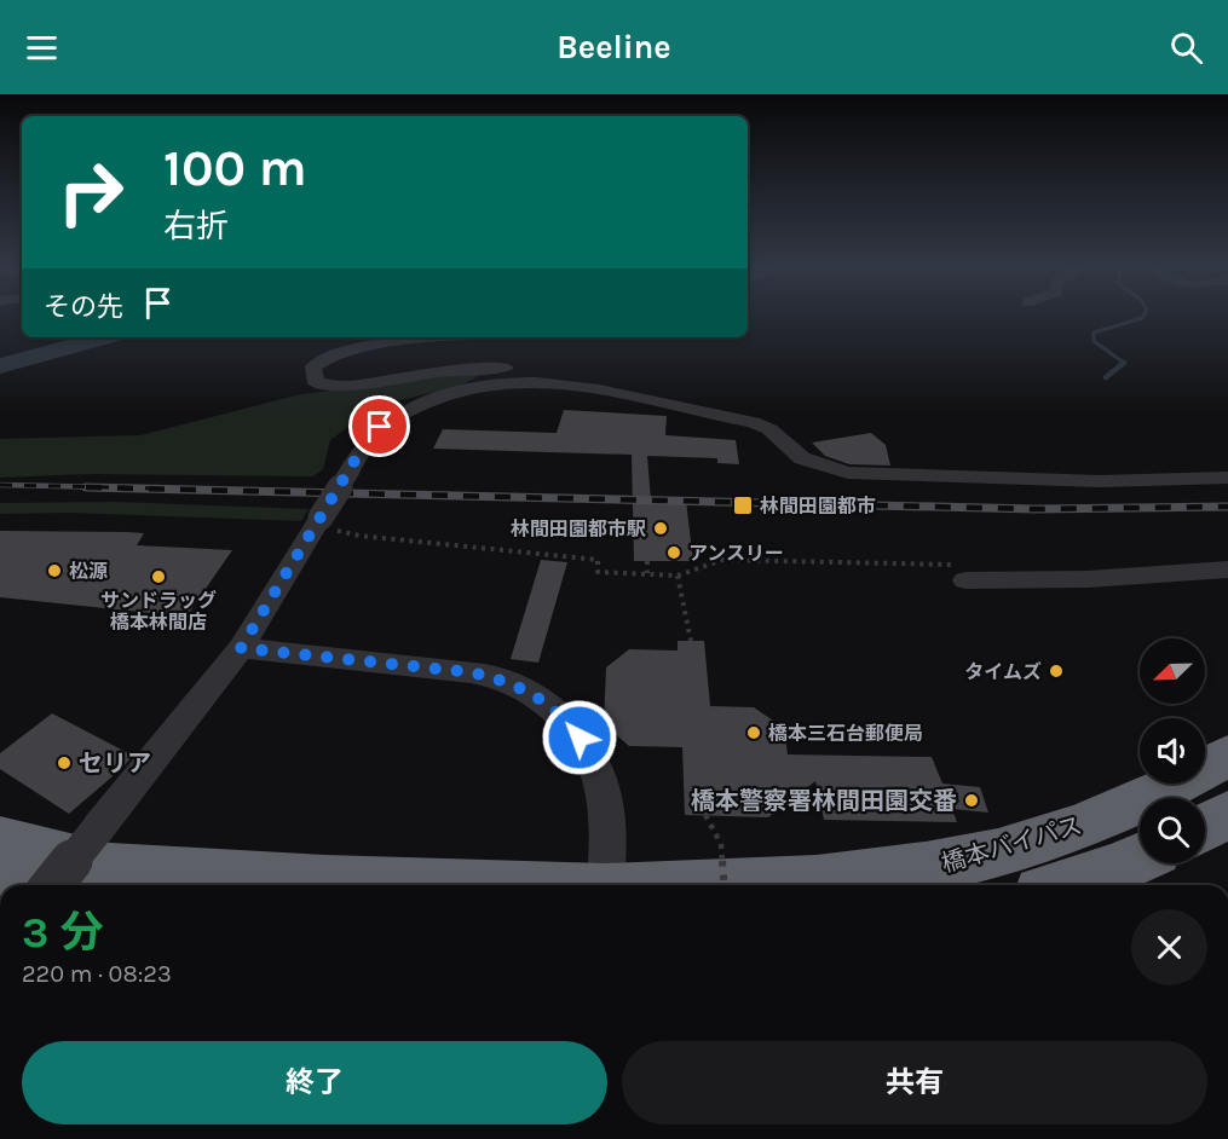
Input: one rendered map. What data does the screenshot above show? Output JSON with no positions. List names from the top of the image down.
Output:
{
  "streets": {
    "highway": ["橋本バイパス"]
  },
  "places": {
    "transit": ["林間田園都市"],
    "other": [
      "林間田園都市駅",
      "アンスリー",
      "松源",
      "サンドラッグ 橋本林間店",
      "タイムズ",
      "橋本三石台郵便局",
      "セリア",
      "橋本警察署林間田園交番"
    ]
  },
  "north": "bottom left",
  "page": {
    "header": "Beeline",
    "turn": ["100 m", "右折"],
    "then": "その先",
    "heading": ["3 分", "220 m · 08:23"],
    "buttons": ["終了", "共有"]
  }
}
